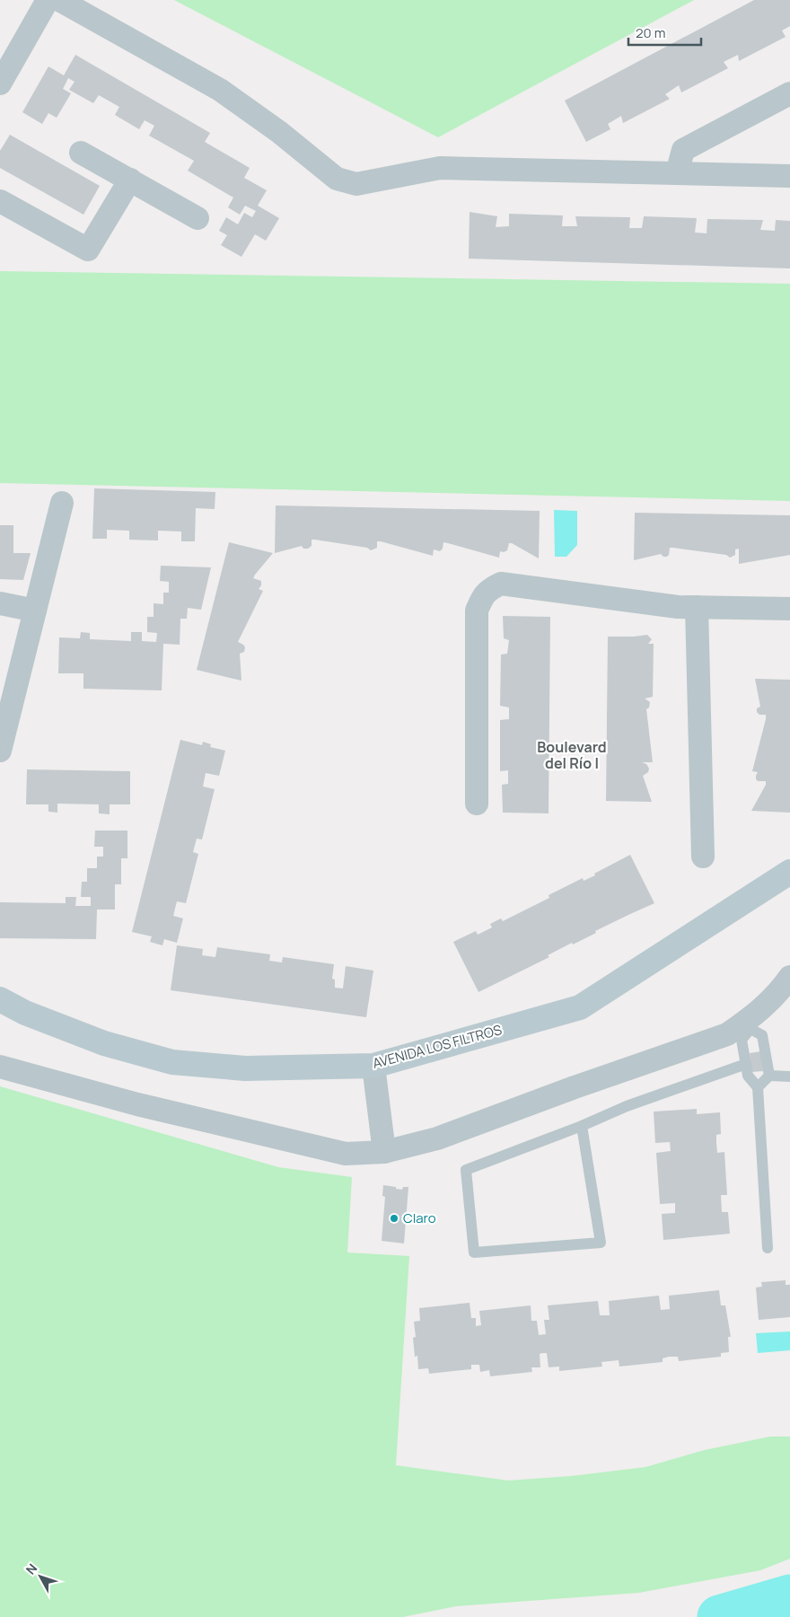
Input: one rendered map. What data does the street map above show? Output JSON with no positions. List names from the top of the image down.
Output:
{
  "streets": {
    "main road": ["AVENIDA LOS FILTROS"]
  },
  "districts": ["Boulevard del Río I"],
  "places": ["Claro"],
  "scale_bar": "20 m",
  "north": "top left"
}
